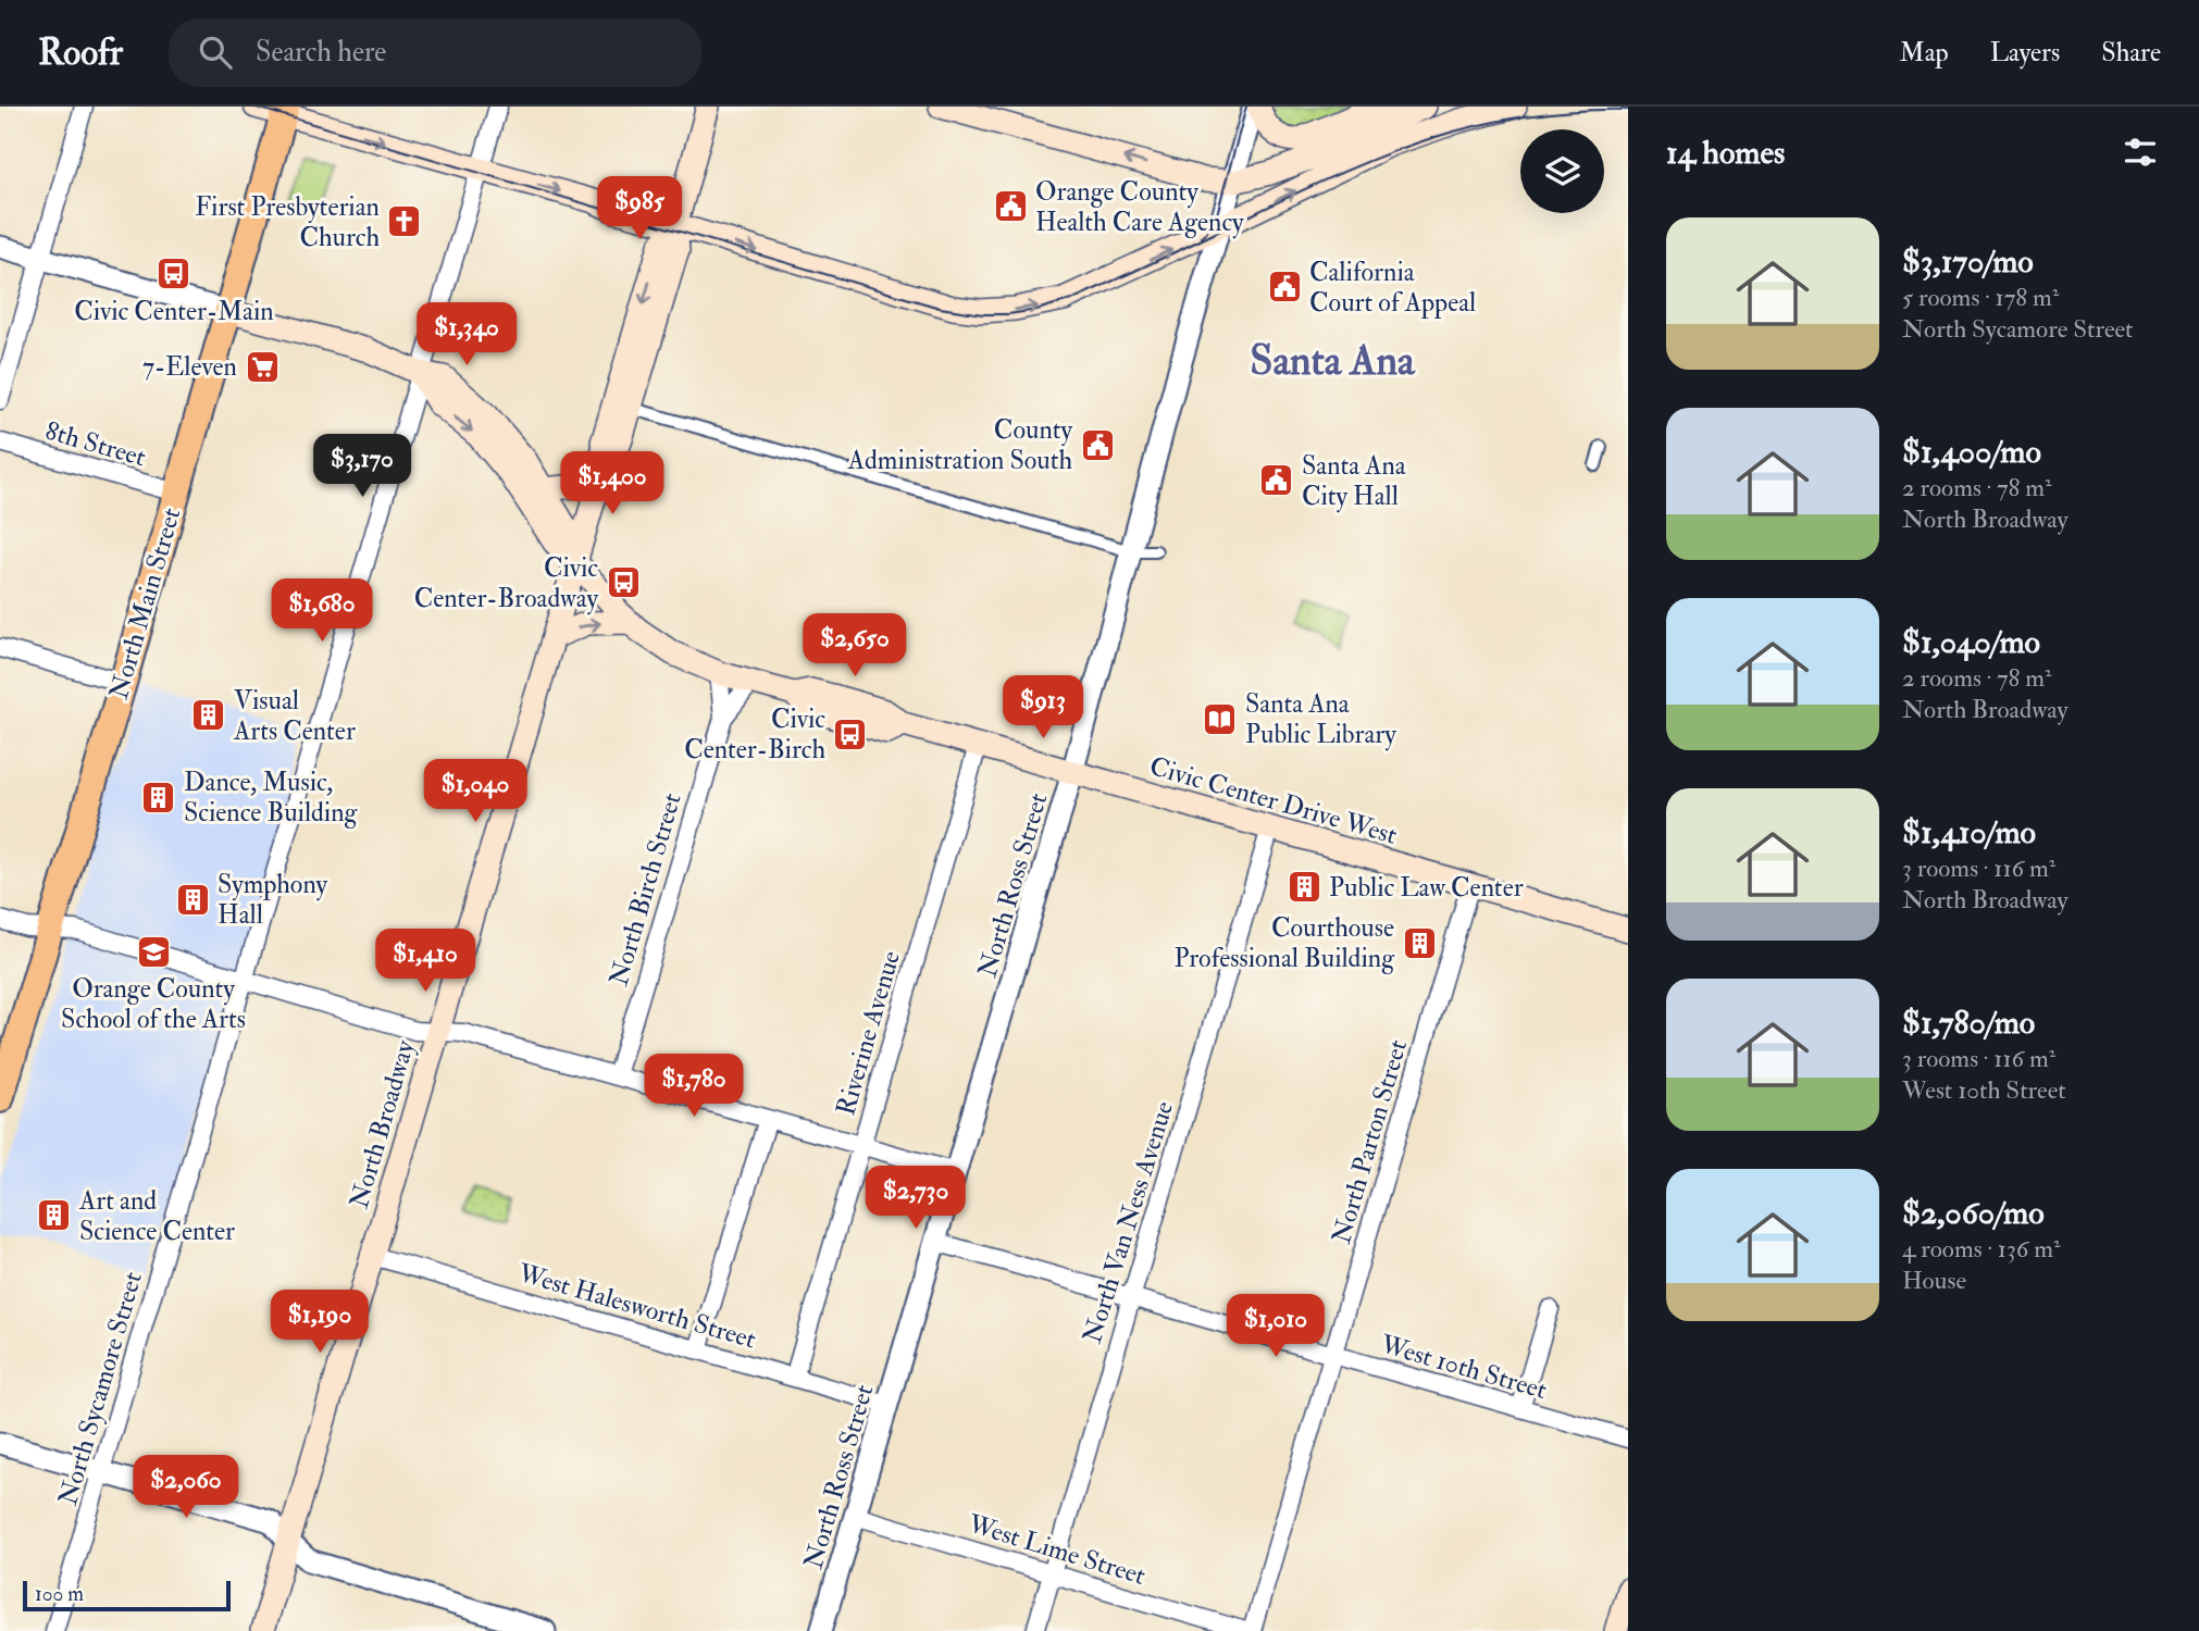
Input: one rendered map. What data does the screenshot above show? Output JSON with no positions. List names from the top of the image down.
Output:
{
  "streets": {
    "main road": ["North Main Street", "Civic Center Drive West", "North Broadway"],
    "street": [
      "8th Street",
      "North Ross Street",
      "North Birch Street",
      "Riverine Avenue",
      "North Parton Street",
      "North Van Ness Avenue",
      "West Halesworth Street",
      "West 10th Street",
      "North Sycamore Street",
      "West Lime Street"
    ]
  },
  "crossings": [
    ["8th Street", "North Main Street"],
    ["North Main Street", "Civic Center Drive West"],
    ["Civic Center Drive West", "North Ross Street"],
    ["Civic Center Drive West", "North Birch Street"],
    ["Civic Center Drive West", "Riverine Avenue"],
    ["Civic Center Drive West", "North Broadway"],
    ["Civic Center Drive West", "North Parton Street"],
    ["Civic Center Drive West", "North Van Ness Avenue"],
    ["Civic Center Drive West", "North Sycamore Street"],
    ["North Ross Street", "West Halesworth Street"],
    ["North Ross Street", "West 10th Street"],
    ["North Ross Street", "West Lime Street"],
    ["Riverine Avenue", "West Halesworth Street"],
    ["North Broadway", "West Halesworth Street"],
    ["North Parton Street", "West 10th Street"],
    ["North Van Ness Avenue", "West 10th Street"],
    ["North Van Ness Avenue", "West Lime Street"]
  ],
  "districts": ["Santa Ana"],
  "places": {
    "public building": [
      "Orange County Health Care Agency",
      "California Court of Appeal",
      "County Administration South",
      "Santa Ana City Hall"
    ],
    "church": ["First Presbyterian Church"],
    "bus stop": ["Civic Center-Main", "Civic Center-Broadway", "Civic Center-Birch"],
    "supermarket": ["7-Eleven"],
    "building": [
      "Visual Arts Center",
      "Dance, Music, Science Building",
      "Public Law Center",
      "Symphony Hall",
      "Courthouse Professional Building",
      "Art and Science Center"
    ],
    "library": ["Santa Ana Public Library"],
    "school or university": ["Orange County School of the Arts"]
  },
  "scale_bar": "100 m",
  "page": {
    "header": "Roofr",
    "search": "Search here",
    "nav": ["Map", "Layers", "Share"],
    "heading": "14 homes",
    "price": [
      "$985",
      "$1,340",
      "$3,170",
      "$1,400",
      "$1,680",
      "$2,650",
      "$913",
      "$1,040",
      "$1,410",
      "$1,780",
      "$2,730",
      "$1,190",
      "$1,010",
      "$2,060"
    ],
    "list": [
      {
        "name": "$3,170/mo",
        "note": "5 rooms · 178 m² · North Sycamore Street"
      },
      {
        "name": "$1,400/mo",
        "note": "2 rooms · 78 m² · North Broadway"
      },
      {
        "name": "$1,040/mo",
        "note": "2 rooms · 78 m² · North Broadway"
      },
      {
        "name": "$1,410/mo",
        "note": "3 rooms · 116 m² · North Broadway"
      },
      {
        "name": "$1,780/mo",
        "note": "3 rooms · 116 m² · West 10th Street"
      },
      {
        "name": "$2,060/mo",
        "note": "4 rooms · 136 m² · House"
      }
    ],
    "scale": "100 m"
  }
}
